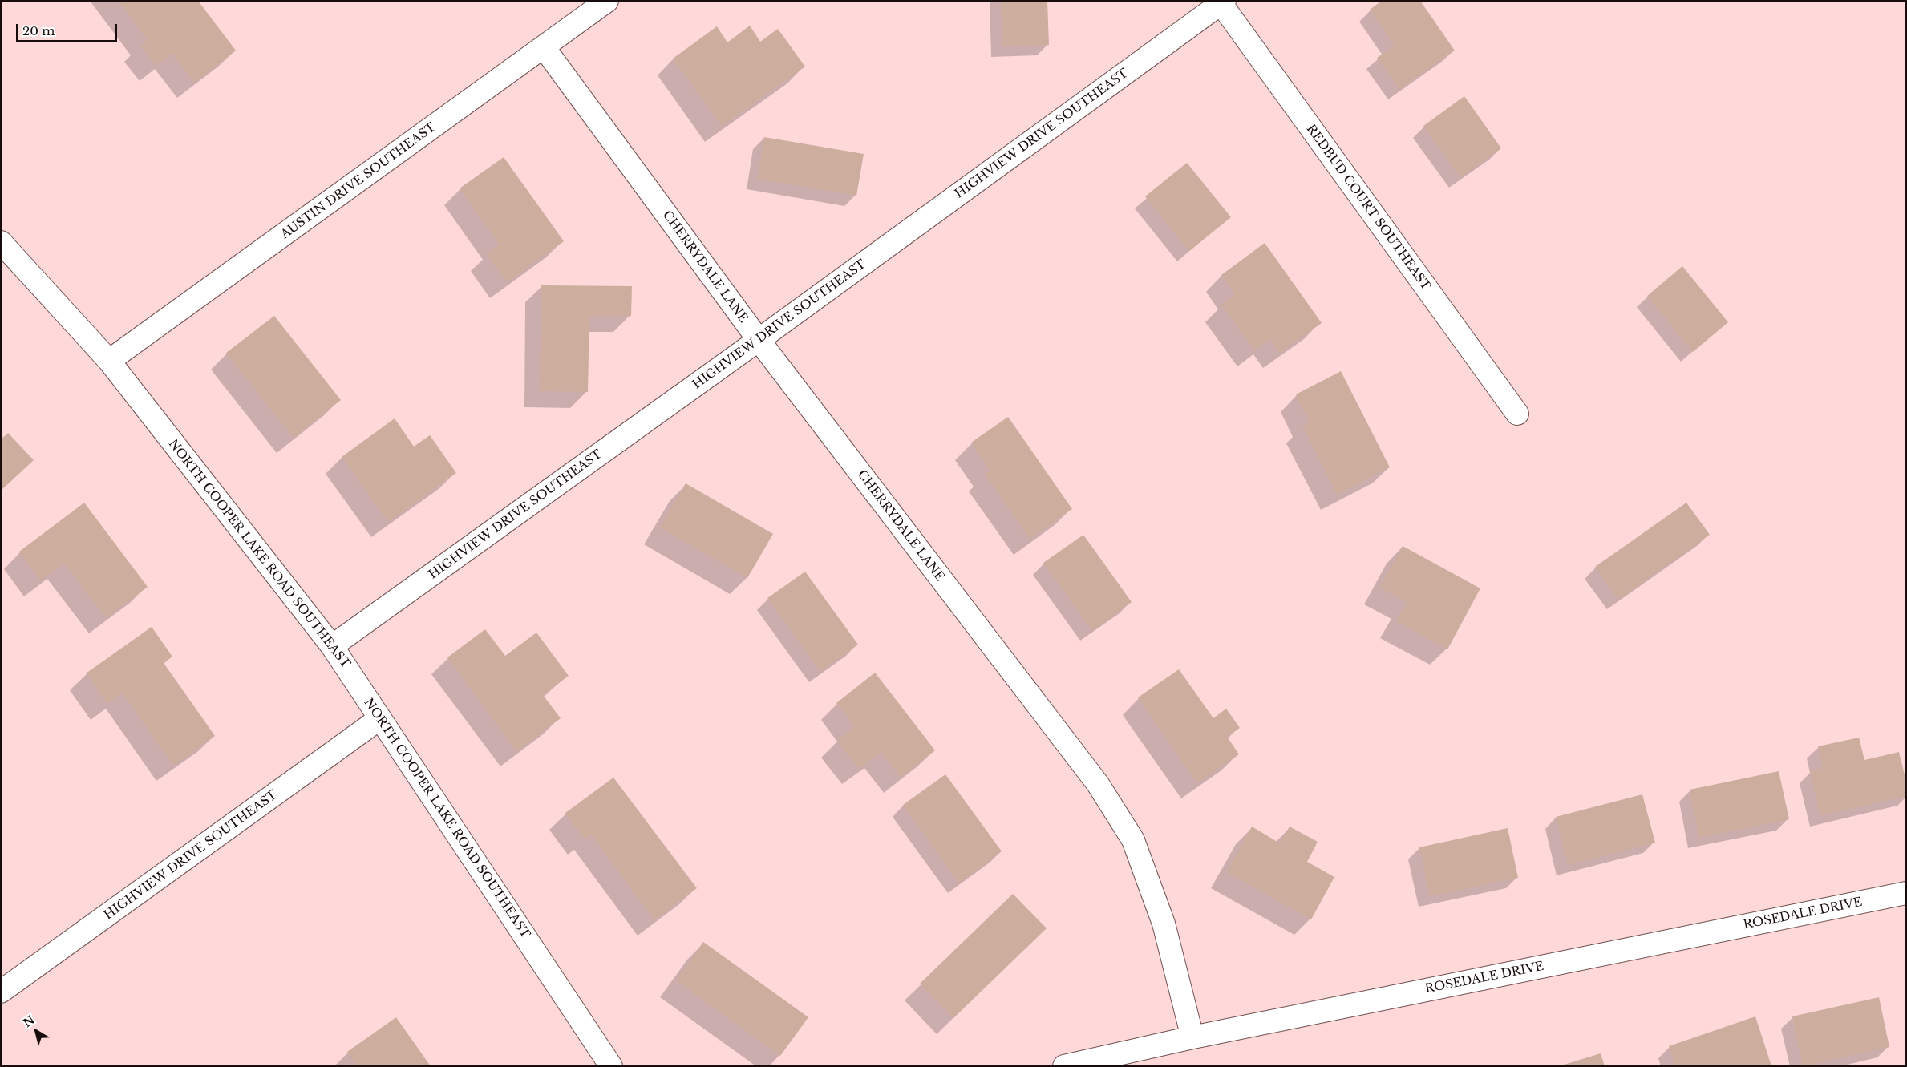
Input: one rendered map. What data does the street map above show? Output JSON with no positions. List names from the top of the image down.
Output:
{
  "streets": {
    "street": [
      "HIGHVIEW DRIVE SOUTHEAST",
      "AUSTIN DRIVE SOUTHEAST",
      "REDBUD COURT SOUTHEAST",
      "CHERRYDALE LANE",
      "NORTH COOPER LAKE ROAD SOUTHEAST",
      "ROSEDALE DRIVE"
    ]
  },
  "crossings": [
    ["HIGHVIEW DRIVE SOUTHEAST", "REDBUD COURT SOUTHEAST"],
    ["HIGHVIEW DRIVE SOUTHEAST", "CHERRYDALE LANE"],
    ["HIGHVIEW DRIVE SOUTHEAST", "NORTH COOPER LAKE ROAD SOUTHEAST"],
    ["AUSTIN DRIVE SOUTHEAST", "CHERRYDALE LANE"],
    ["AUSTIN DRIVE SOUTHEAST", "NORTH COOPER LAKE ROAD SOUTHEAST"],
    ["CHERRYDALE LANE", "ROSEDALE DRIVE"]
  ],
  "scale_bar": "20 m",
  "north": "top left"
}
